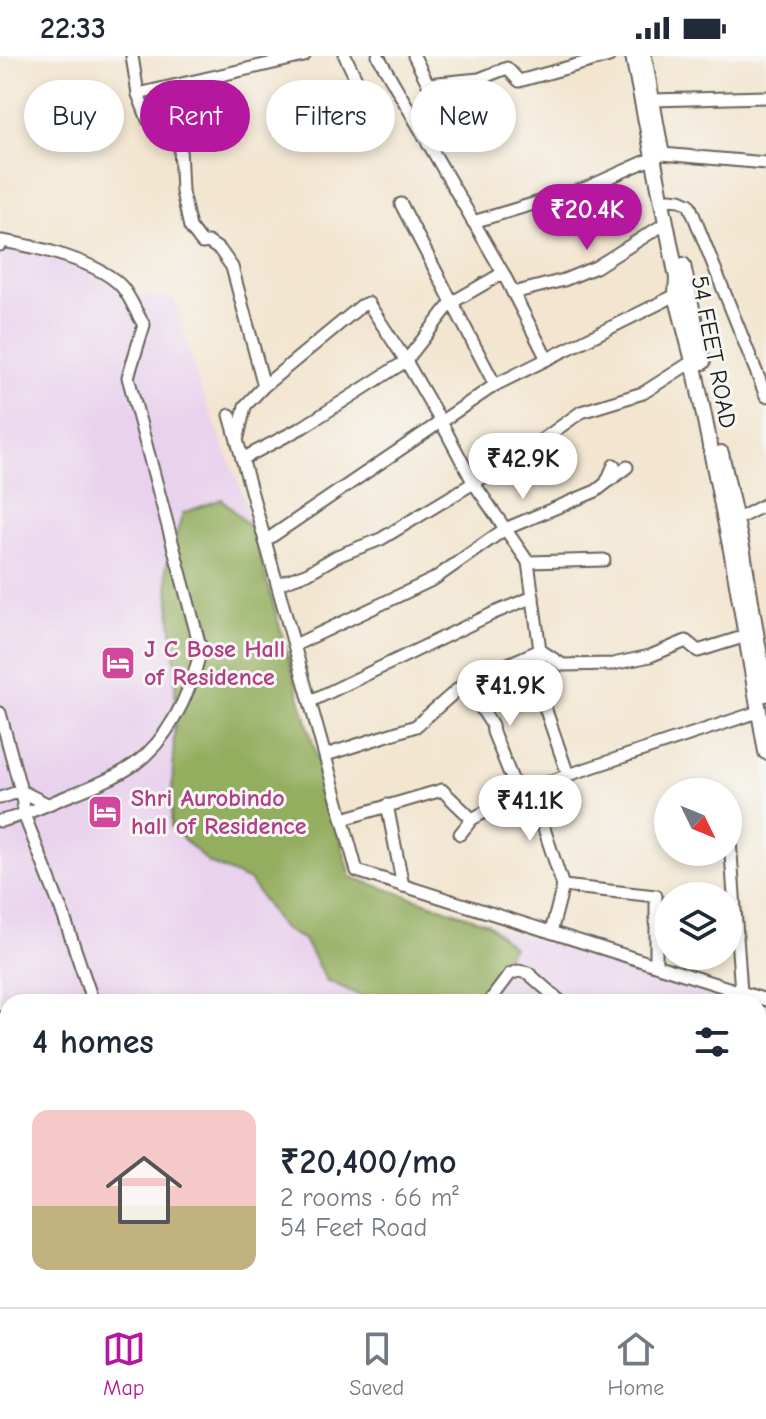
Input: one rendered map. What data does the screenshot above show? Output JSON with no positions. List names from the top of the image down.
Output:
{
  "streets": {
    "street": ["54 FEET ROAD"]
  },
  "places": {
    "hotel": ["J C Bose Hall of Residence", "Shri Aurobindo hall of Residence"]
  },
  "north": "bottom right",
  "page": {
    "status": "22:33",
    "chip": [
      "Buy",
      "Rent",
      "Filters",
      "New"
    ],
    "price": [
      "₹20.4K",
      "₹42.9K",
      "₹41.9K",
      "₹41.1K"
    ],
    "heading": "4 homes",
    "list": [
      {
        "name": "₹20,400/mo",
        "note": "2 rooms · 66 m² · 54 Feet Road"
      }
    ],
    "tabs": ["Map", "Saved", "Home"]
  }
}
